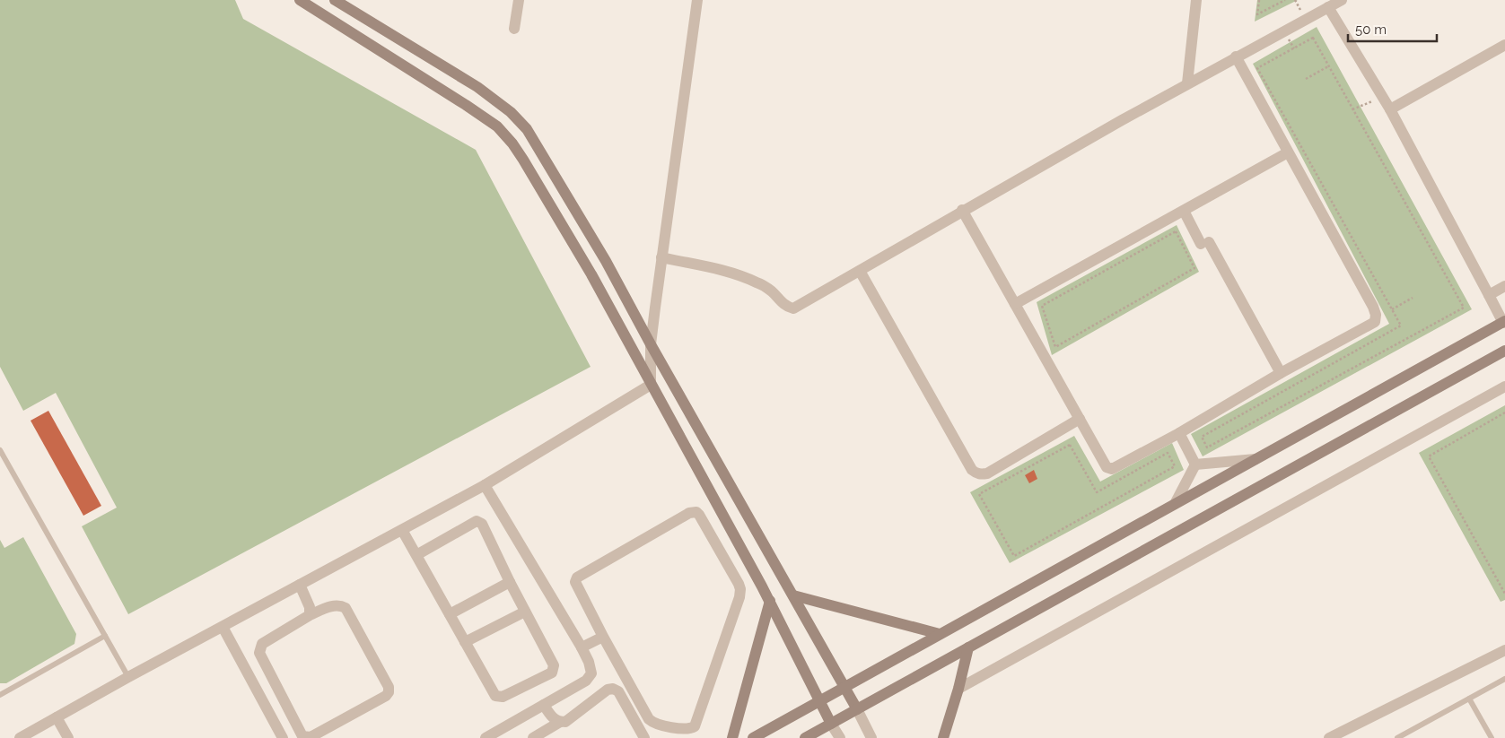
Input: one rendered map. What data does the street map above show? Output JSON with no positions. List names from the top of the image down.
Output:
{
  "scale_bar": "50 m"
}
